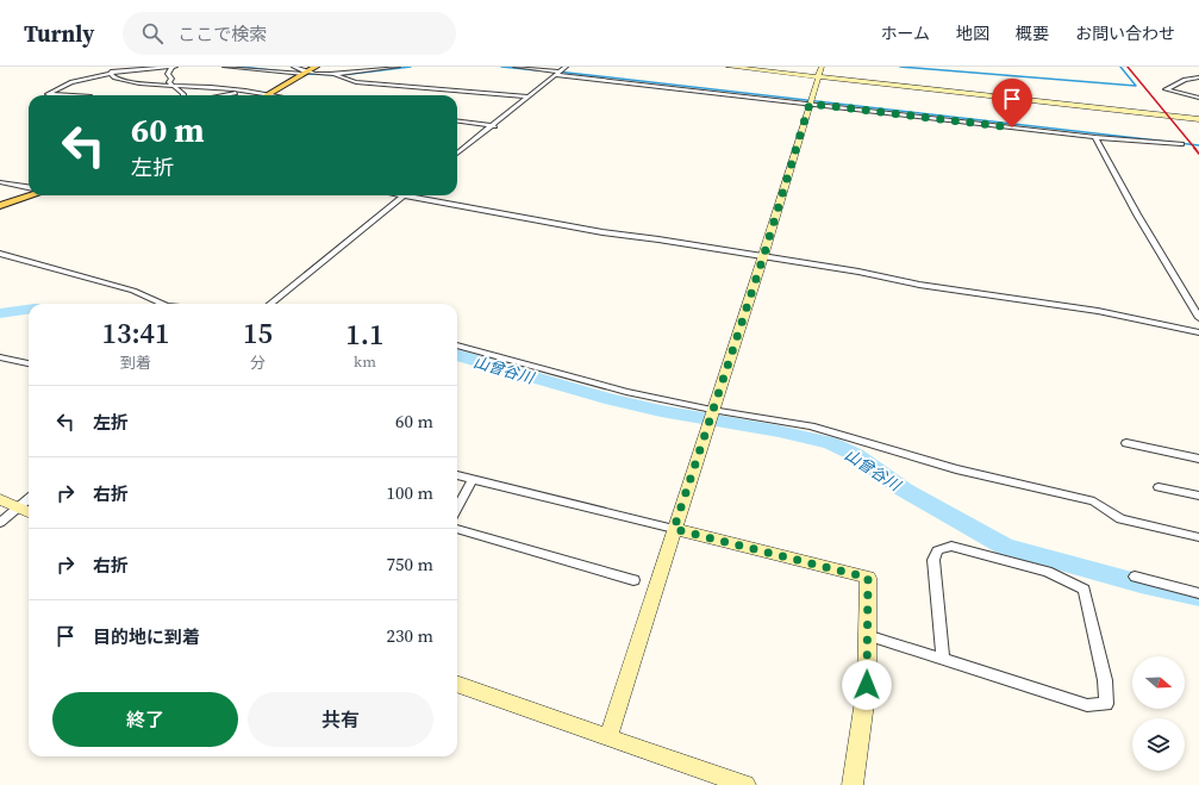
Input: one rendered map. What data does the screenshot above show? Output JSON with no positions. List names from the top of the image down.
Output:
{
  "water": ["山曾谷川"],
  "north": "right",
  "page": {
    "header": "Turnly",
    "search": "ここで検索",
    "nav": [
      "ホーム",
      "地図",
      "概要",
      "お問い合わせ"
    ],
    "turn": ["60 m", "左折"],
    "eta": [
      "13:41",
      "到着",
      "15",
      "分",
      "1.1",
      "km"
    ],
    "list": [
      {
        "name": "左折",
        "value": "60 m"
      },
      {
        "name": "右折",
        "value": "100 m"
      },
      {
        "name": "右折",
        "value": "750 m"
      },
      {
        "name": "目的地に到着",
        "value": "230 m"
      }
    ],
    "buttons": ["終了", "共有"]
  }
}
